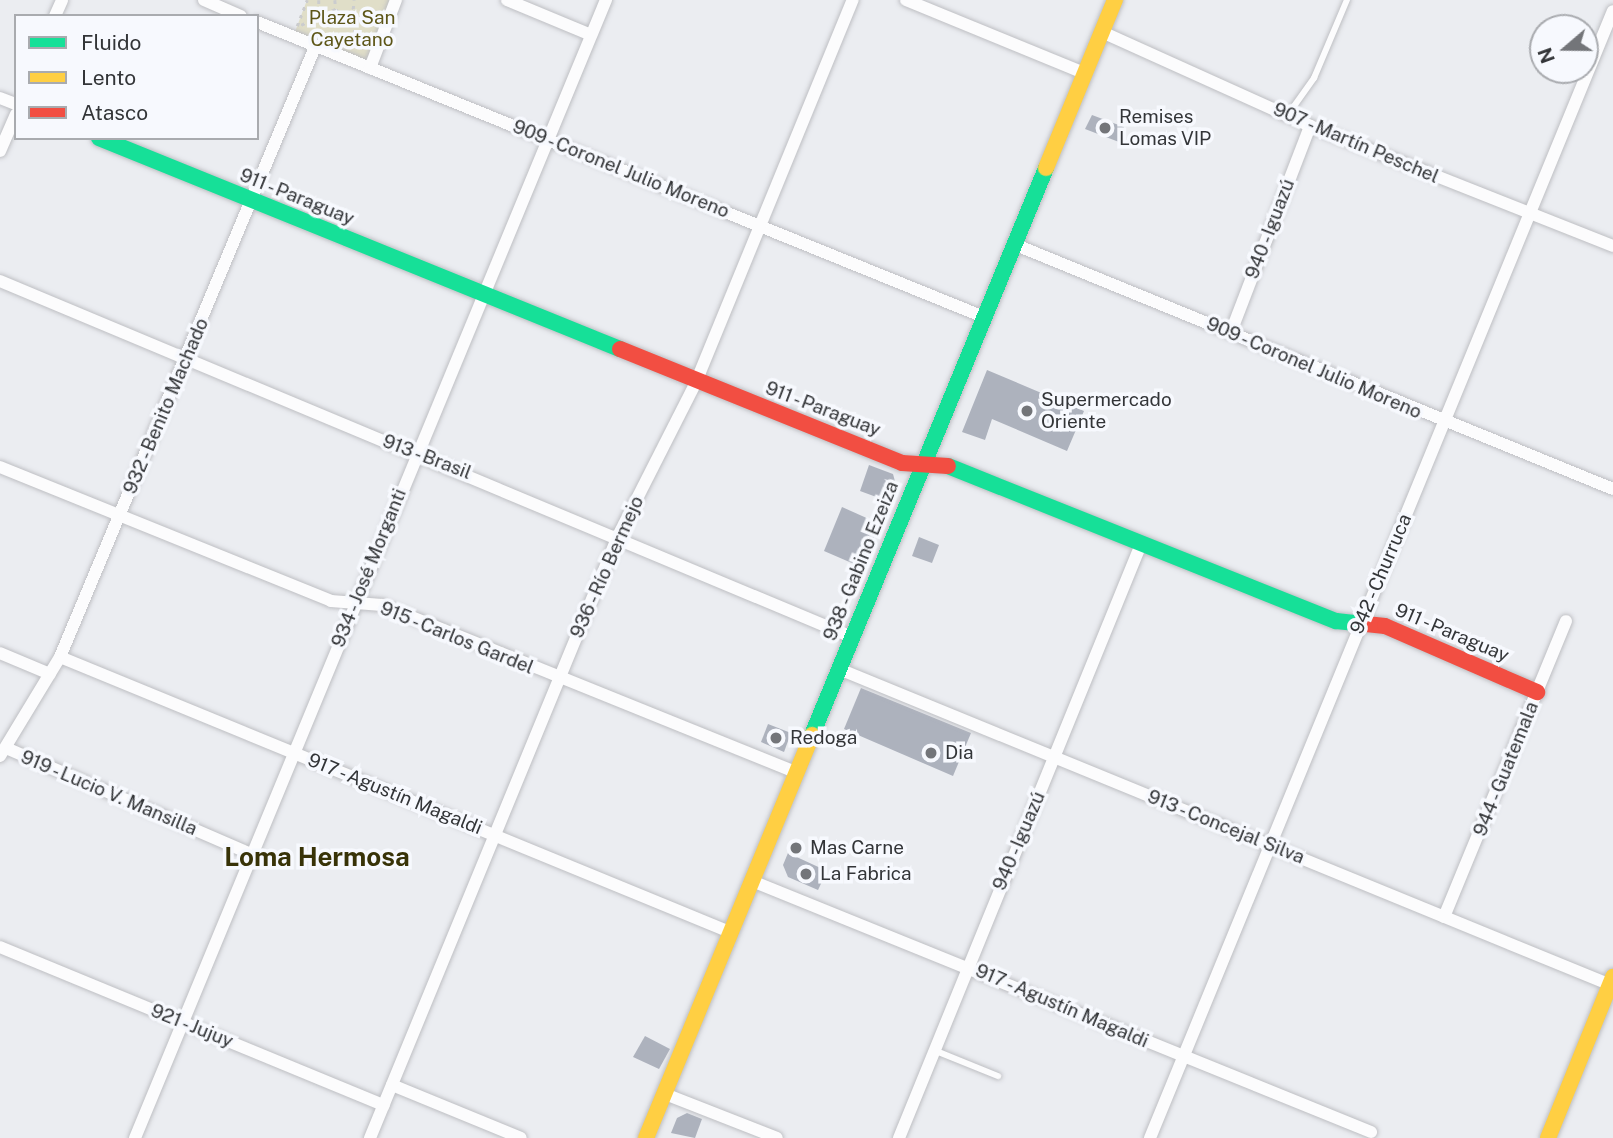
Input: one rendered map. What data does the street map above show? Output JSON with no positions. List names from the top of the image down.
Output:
{
  "streets": {
    "street": [
      "907 - Martín Peschel",
      "909 - Coronel Julio Moreno",
      "911 - Paraguay",
      "940 - Iguazú",
      "932 - Benito Machado",
      "913 - Brasil",
      "938 - Gabino Ezeiza",
      "936 - Río Bermejo",
      "934 - José Morganti",
      "942 - Churruca",
      "915 - Carlos Gardel",
      "944 - Guatemala",
      "919 - Lucio V. Mansilla",
      "917 - Agustín Magaldi",
      "913 - Concejal Silva",
      "921 - Jujuy"
    ]
  },
  "crossings": [
    ["907 - Martín Peschel", "940 - Iguazú"],
    ["907 - Martín Peschel", "938 - Gabino Ezeiza"],
    ["907 - Martín Peschel", "942 - Churruca"],
    ["909 - Coronel Julio Moreno", "940 - Iguazú"],
    ["909 - Coronel Julio Moreno", "932 - Benito Machado"],
    ["909 - Coronel Julio Moreno", "938 - Gabino Ezeiza"],
    ["909 - Coronel Julio Moreno", "936 - Río Bermejo"],
    ["909 - Coronel Julio Moreno", "934 - José Morganti"],
    ["909 - Coronel Julio Moreno", "942 - Churruca"],
    ["911 - Paraguay", "940 - Iguazú"],
    ["911 - Paraguay", "932 - Benito Machado"],
    ["911 - Paraguay", "938 - Gabino Ezeiza"],
    ["911 - Paraguay", "936 - Río Bermejo"],
    ["911 - Paraguay", "934 - José Morganti"],
    ["911 - Paraguay", "942 - Churruca"],
    ["911 - Paraguay", "944 - Guatemala"],
    ["940 - Iguazú", "917 - Agustín Magaldi"],
    ["940 - Iguazú", "913 - Concejal Silva"],
    ["932 - Benito Machado", "913 - Brasil"],
    ["932 - Benito Machado", "915 - Carlos Gardel"],
    ["932 - Benito Machado", "919 - Lucio V. Mansilla"],
    ["932 - Benito Machado", "917 - Agustín Magaldi"],
    ["913 - Brasil", "938 - Gabino Ezeiza"],
    ["913 - Brasil", "936 - Río Bermejo"],
    ["913 - Brasil", "934 - José Morganti"],
    ["938 - Gabino Ezeiza", "915 - Carlos Gardel"],
    ["938 - Gabino Ezeiza", "917 - Agustín Magaldi"],
    ["938 - Gabino Ezeiza", "913 - Concejal Silva"],
    ["936 - Río Bermejo", "915 - Carlos Gardel"],
    ["936 - Río Bermejo", "917 - Agustín Magaldi"],
    ["936 - Río Bermejo", "921 - Jujuy"],
    ["934 - José Morganti", "915 - Carlos Gardel"],
    ["934 - José Morganti", "919 - Lucio V. Mansilla"],
    ["934 - José Morganti", "917 - Agustín Magaldi"],
    ["934 - José Morganti", "921 - Jujuy"],
    ["942 - Churruca", "917 - Agustín Magaldi"],
    ["942 - Churruca", "913 - Concejal Silva"],
    ["944 - Guatemala", "913 - Concejal Silva"]
  ],
  "districts": ["Loma Hermosa"],
  "parks": ["Plaza San Cayetano"],
  "places": [
    "Remises Lomas VIP",
    "Supermercado Oriente",
    "Redoga",
    "Dia",
    "Mas Carne",
    "La Fabrica"
  ],
  "legend": ["Fluido", "Lento", "Atasco"],
  "north": "left"
}
